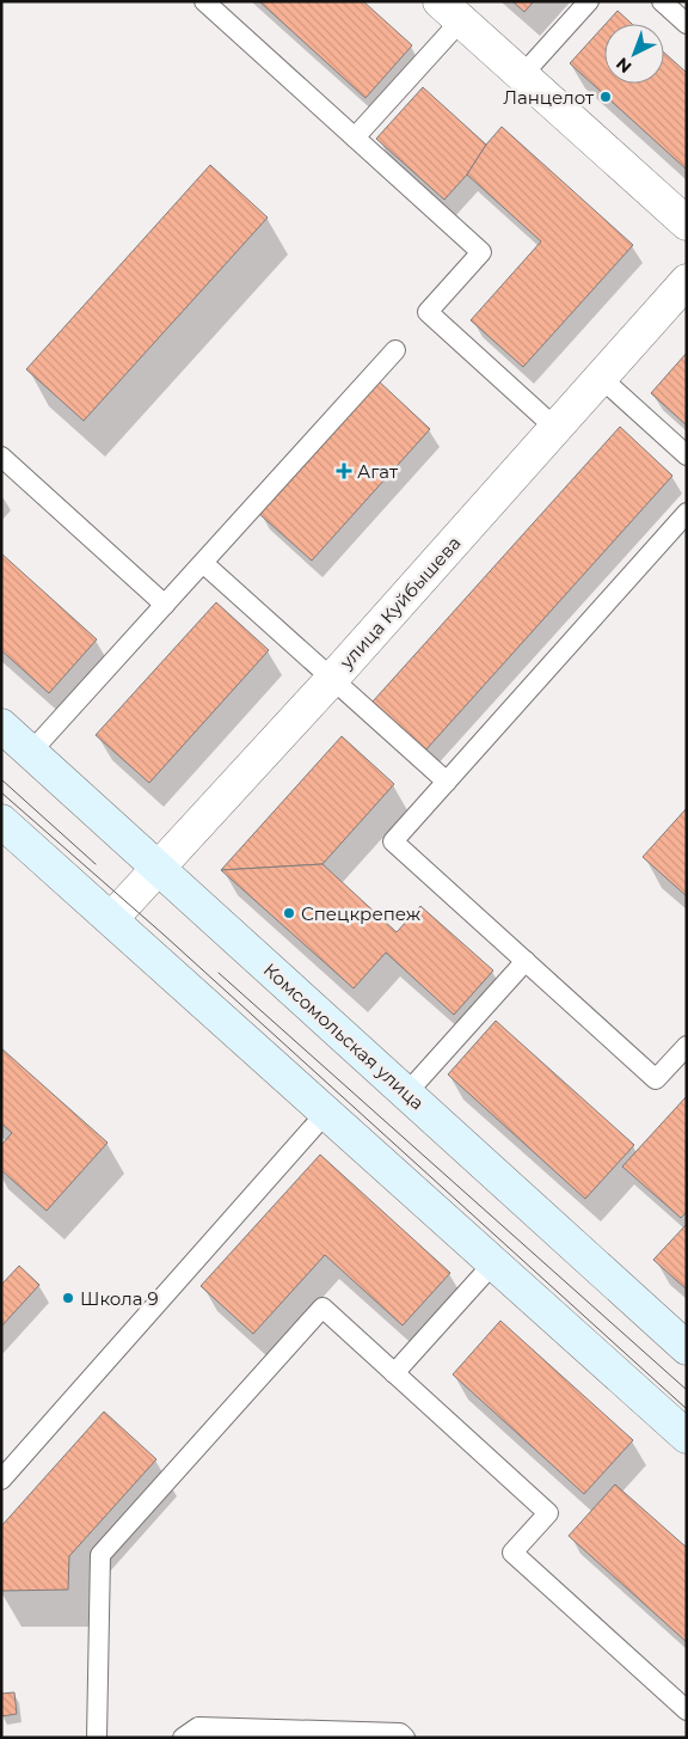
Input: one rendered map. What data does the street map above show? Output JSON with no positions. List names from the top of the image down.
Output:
{
  "streets": {
    "main road": ["Комсомольская улица"],
    "street": ["улица Куйбышева"]
  },
  "crossings": [
    ["улица Куйбышева", "Комсомольская улица"]
  ],
  "places": {
    "other": ["Ланцелот", "Спецкрепеж", "Школа 9"],
    "health": ["Агат"]
  },
  "north": "bottom left"
}
